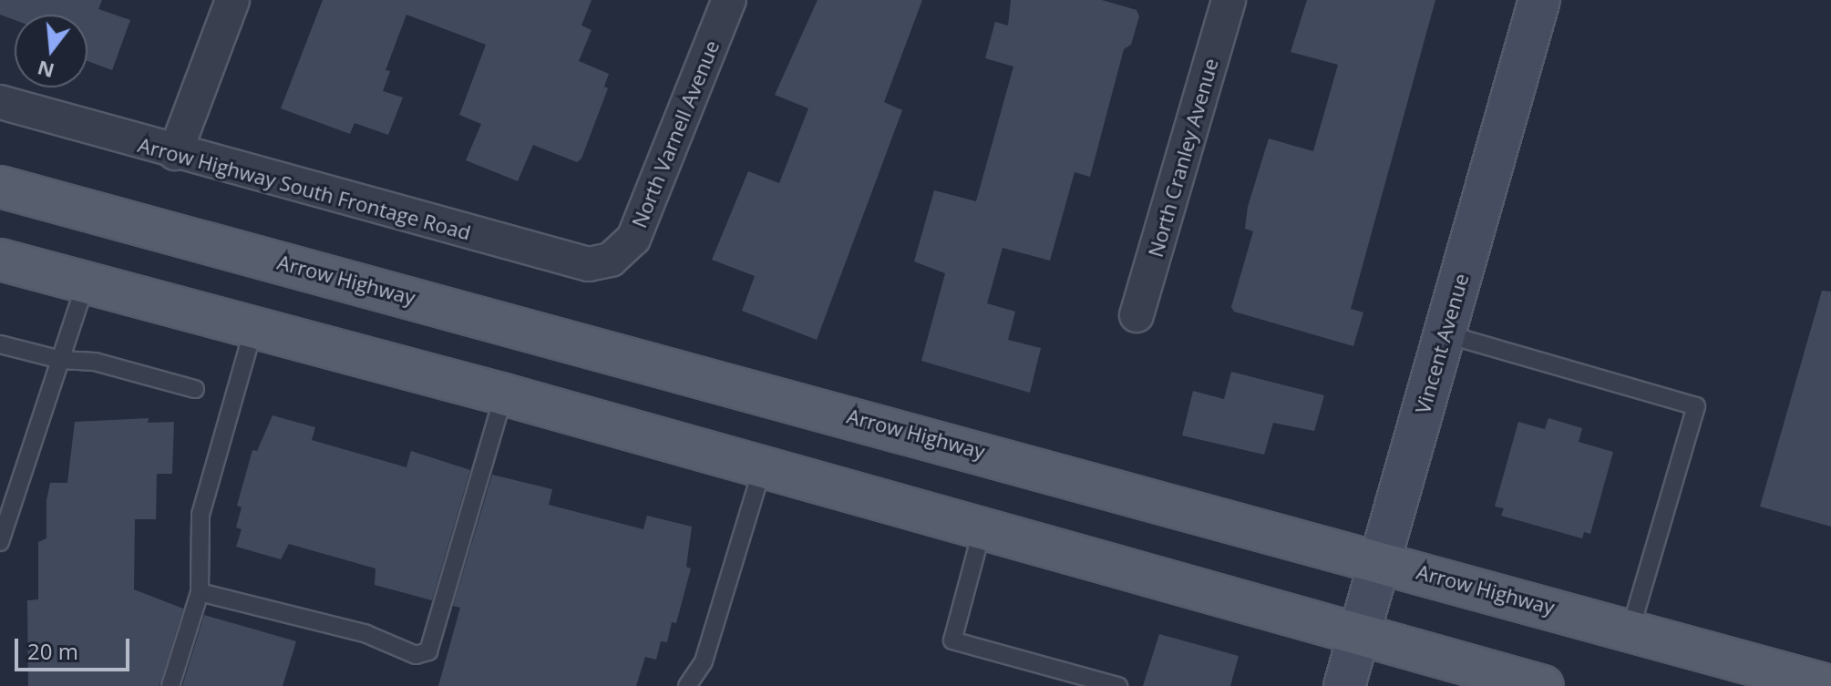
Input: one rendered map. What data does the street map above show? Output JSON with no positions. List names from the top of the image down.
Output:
{
  "streets": {
    "main road": ["Arrow Highway"],
    "street": [
      "North Varnell Avenue",
      "North Cranley Avenue",
      "Arrow Highway South Frontage Road",
      "Vincent Avenue"
    ]
  },
  "crossings": [
    ["North Varnell Avenue", "Arrow Highway South Frontage Road"],
    ["Arrow Highway", "Vincent Avenue"]
  ],
  "scale_bar": "20 m",
  "north": "bottom"
}
